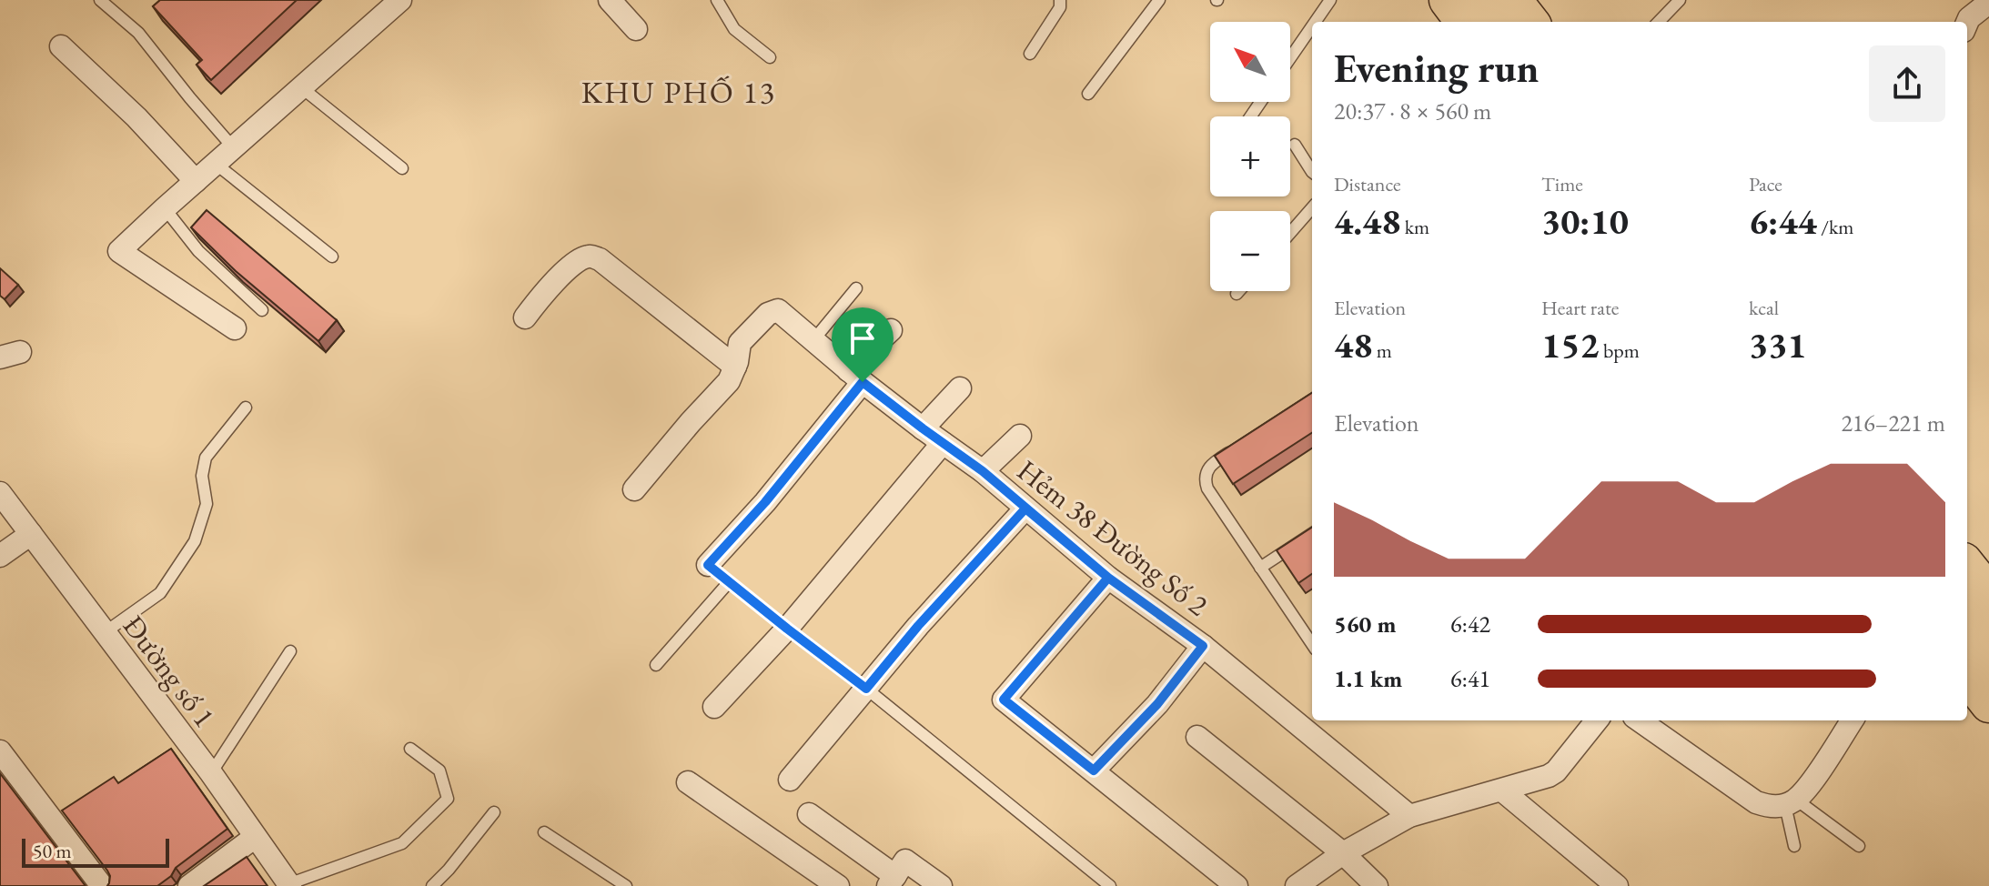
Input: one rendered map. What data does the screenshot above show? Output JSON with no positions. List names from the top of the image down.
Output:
{
  "streets": {
    "street": ["Hẻm 38 Đường Số 2", "Đường số 1"]
  },
  "districts": ["KHU PHỐ 13"],
  "scale_bar": "50 m",
  "north": "top left",
  "page": {
    "map_buttons": ["+", "−"],
    "heading": ["Evening run", "20:37 · 8 × 560 m"],
    "stats": [
      ["Distance", "4.48 km"],
      ["Time", "30:10"],
      ["Pace", "6:44 /km"],
      ["Elevation", "48 m"],
      ["Heart rate", "152 bpm"],
      ["kcal", "331"]
    ],
    "chart": ["Elevation", "216–221 m"],
    "list": [
      {
        "name": "560 m",
        "note": "6:42"
      },
      {
        "name": "1.1 km",
        "note": "6:41"
      }
    ],
    "scale": "50 m"
  }
}
